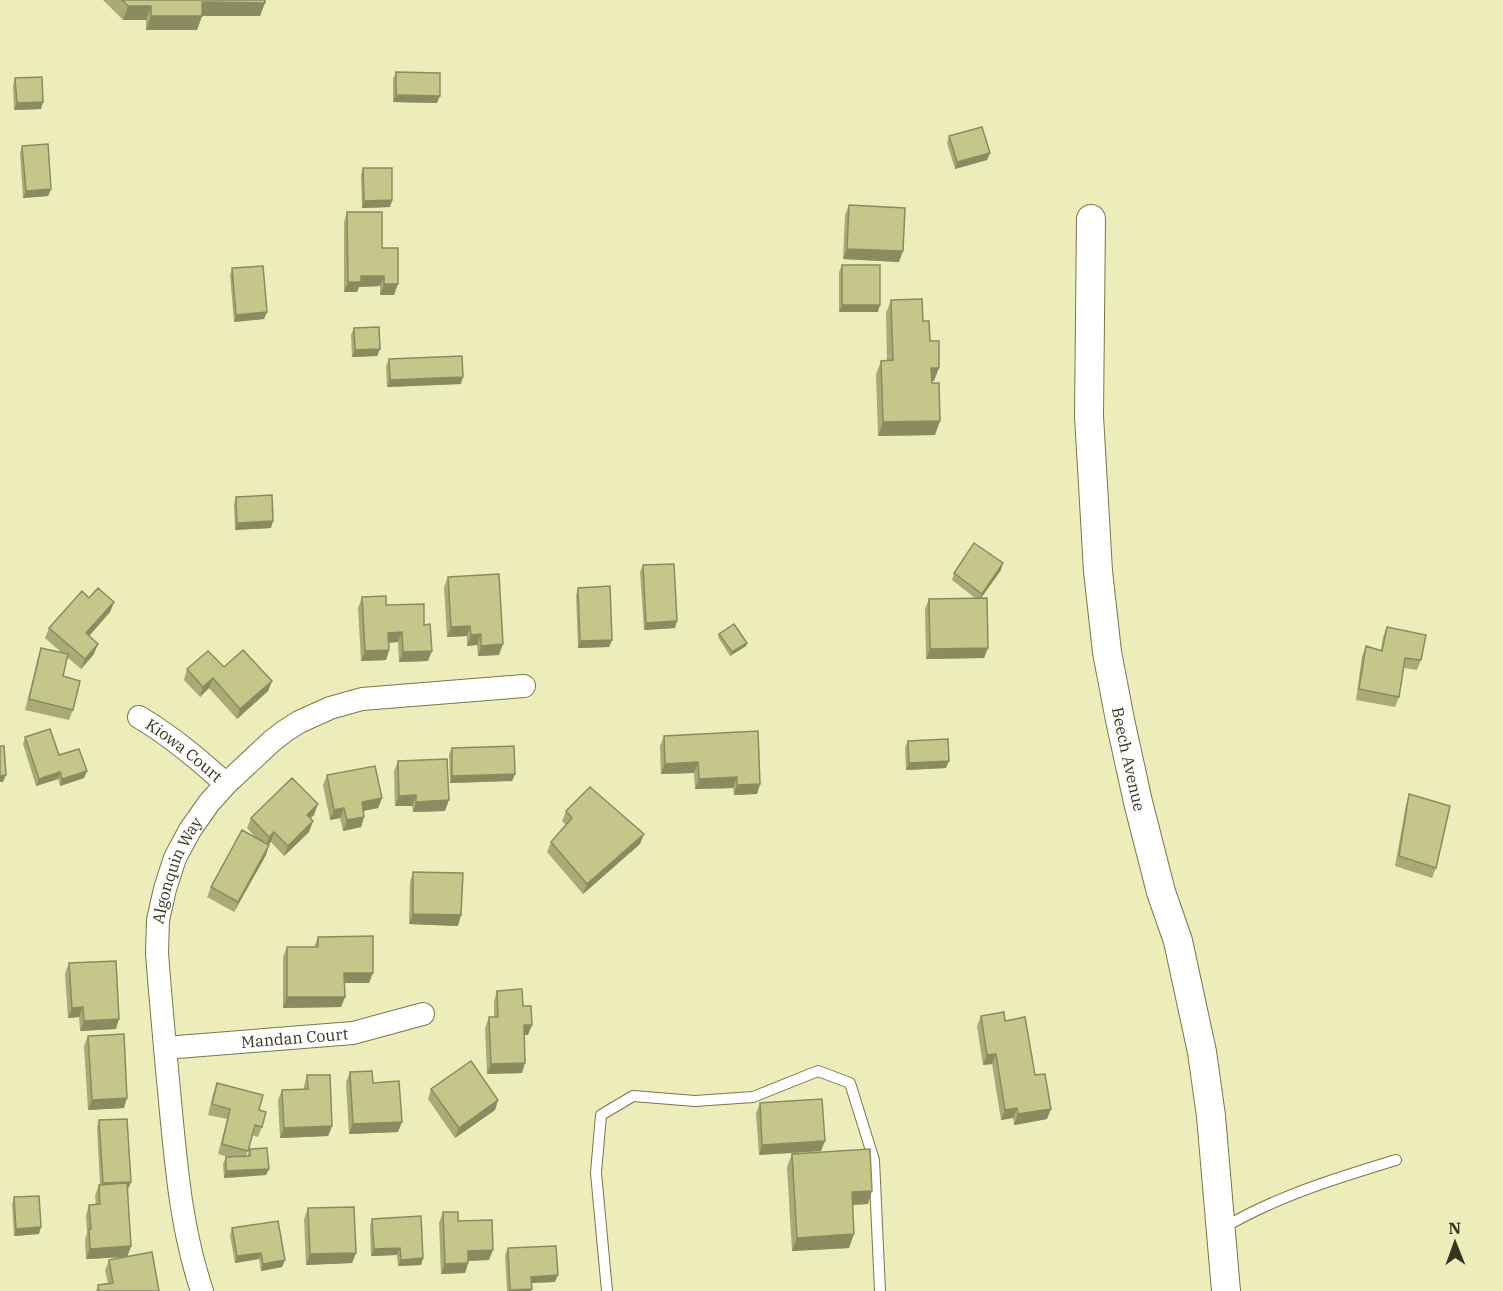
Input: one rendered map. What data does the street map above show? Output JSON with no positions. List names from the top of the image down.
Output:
{
  "streets": {
    "street": [
      "Kiowa Court",
      "Beech Avenue",
      "Algonquin Way",
      "Mandan Court"
    ]
  },
  "crossings": [
    ["Kiowa Court", "Algonquin Way"],
    ["Algonquin Way", "Mandan Court"]
  ],
  "north": "top"
}
